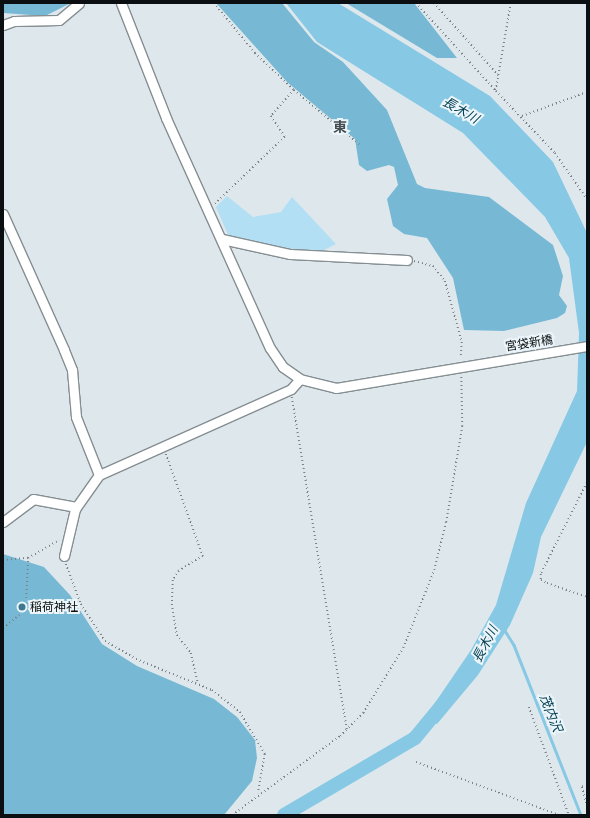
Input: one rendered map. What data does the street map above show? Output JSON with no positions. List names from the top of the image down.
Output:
{
  "streets": {
    "street": ["宮袋新橋"]
  },
  "districts": ["東"],
  "water": ["長木川", "茂内沢"],
  "places": ["稲荷神社"]
}
